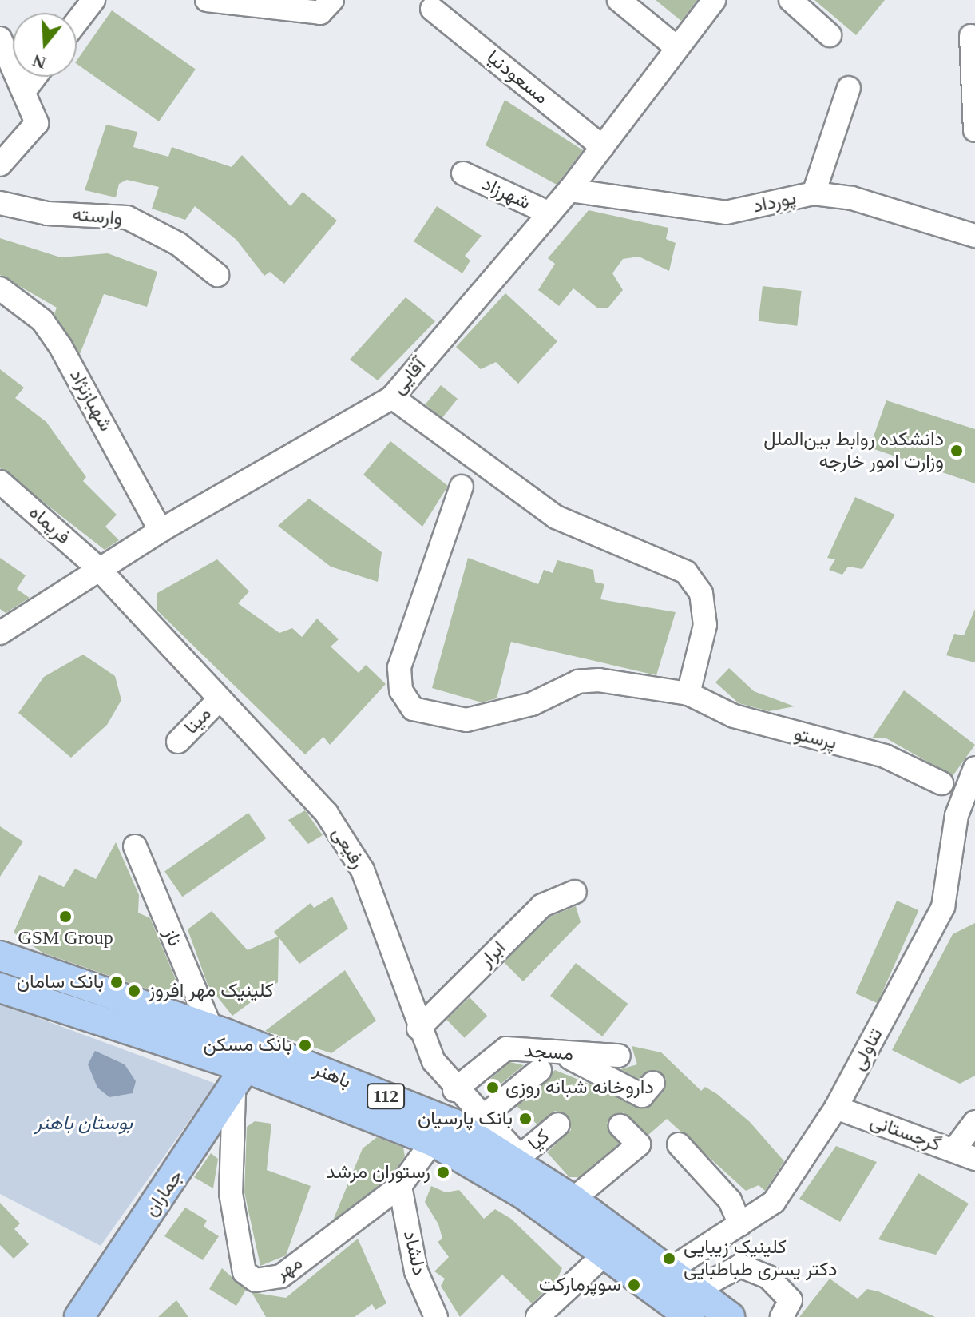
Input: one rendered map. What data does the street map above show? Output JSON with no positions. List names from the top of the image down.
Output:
{
  "streets": {
    "main road": ["باهنر", "112", "جماران"],
    "street": [
      "مسعودنیا",
      "شهرزاد",
      "پورداد",
      "وارسته",
      "آقایی",
      "شهبازنژاد",
      "فریماه",
      "مینا",
      "پرستو",
      "رفیعی",
      "ناز",
      "ابرار",
      "تناولی",
      "مسجد",
      "گرجستانی",
      "کیا",
      "دلشاد",
      "مهر"
    ]
  },
  "crossings": [
    ["مسعودنیا", "آقایی"],
    ["شهرزاد", "آقایی"],
    ["پورداد", "آقایی"],
    ["آقایی", "شهبازنژاد"],
    ["آقایی", "فریماه"],
    ["آقایی", "رفیعی"],
    ["فریماه", "رفیعی"],
    ["مینا", "رفیعی"],
    ["رفیعی", "ابرار"],
    ["رفیعی", "مسجد"],
    ["رفیعی", "باهنر"],
    ["رفیعی", "کیا"],
    ["ناز", "باهنر"],
    ["تناولی", "باهنر"],
    ["تناولی", "گرجستانی"],
    ["باهنر", "کیا"],
    ["باهنر", "جماران"],
    ["باهنر", "مهر"],
    ["جماران", "مهر"],
    ["دلشاد", "مهر"]
  ],
  "parks": ["بوستان باهنر"],
  "places": [
    "دانشکده روابط بین‌الملل وزارت امور خارجه",
    "GSM Group",
    "بانک سامان",
    "کلینیک مهر افروز",
    "بانک مسکن",
    "داروخانه شبانه روزی",
    "بانک پارسیان",
    "رستوران مرشد",
    "کلینیک زیبایی دکتر یسری طباطبایی",
    "سوپرمارکت"
  ],
  "north": "bottom"
}
